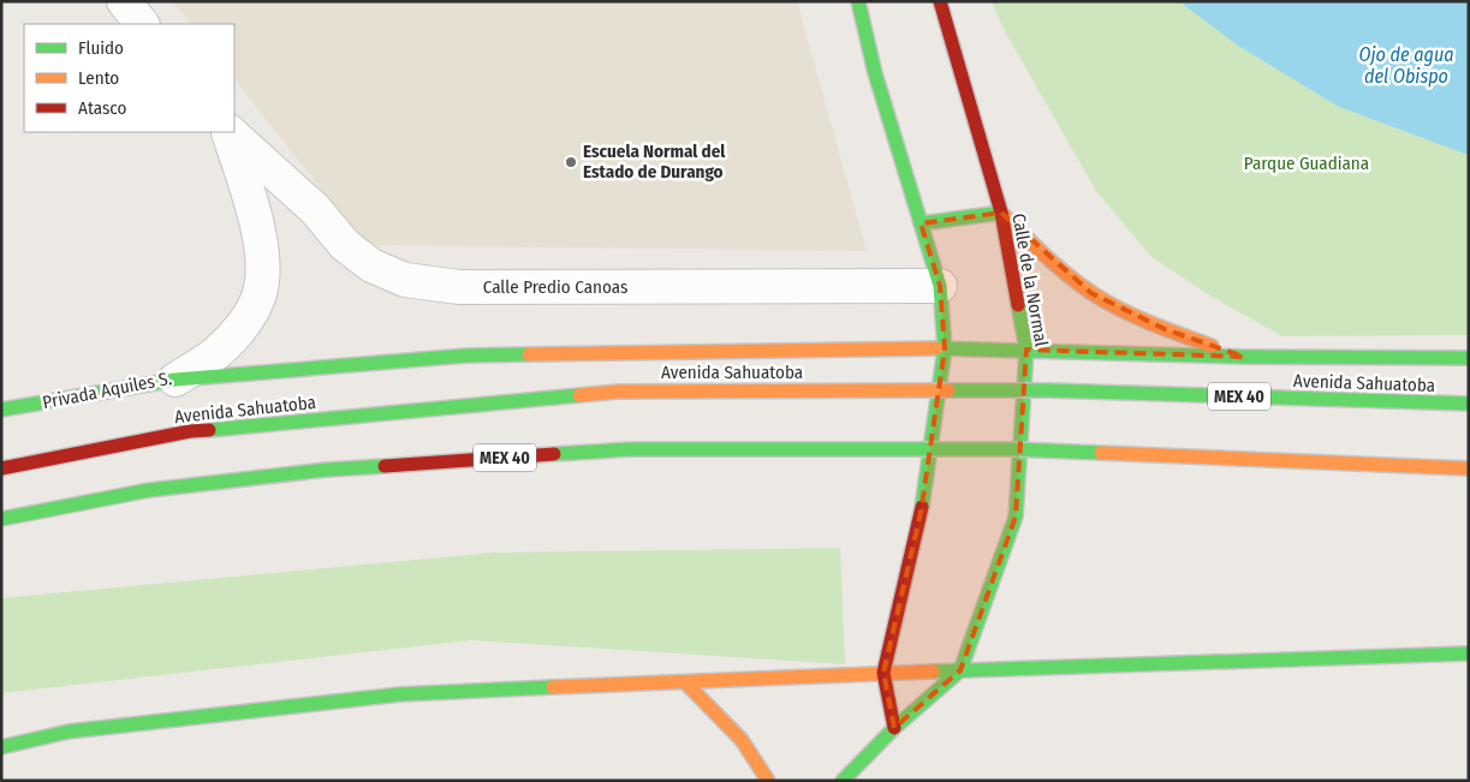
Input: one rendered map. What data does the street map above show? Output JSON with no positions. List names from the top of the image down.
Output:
{
  "streets": {
    "main road": [
      "Calle de la Normal",
      "Avenida Sahuatoba",
      "Privada Aquiles S.",
      "MEX 40"
    ],
    "street": ["Calle Predio Canoas"]
  },
  "water": ["Ojo de agua del Obispo"],
  "parks": ["Parque Guadiana"],
  "places": ["Escuela Normal del Estado de Durango"],
  "legend": ["Fluido", "Lento", "Atasco"]
}
